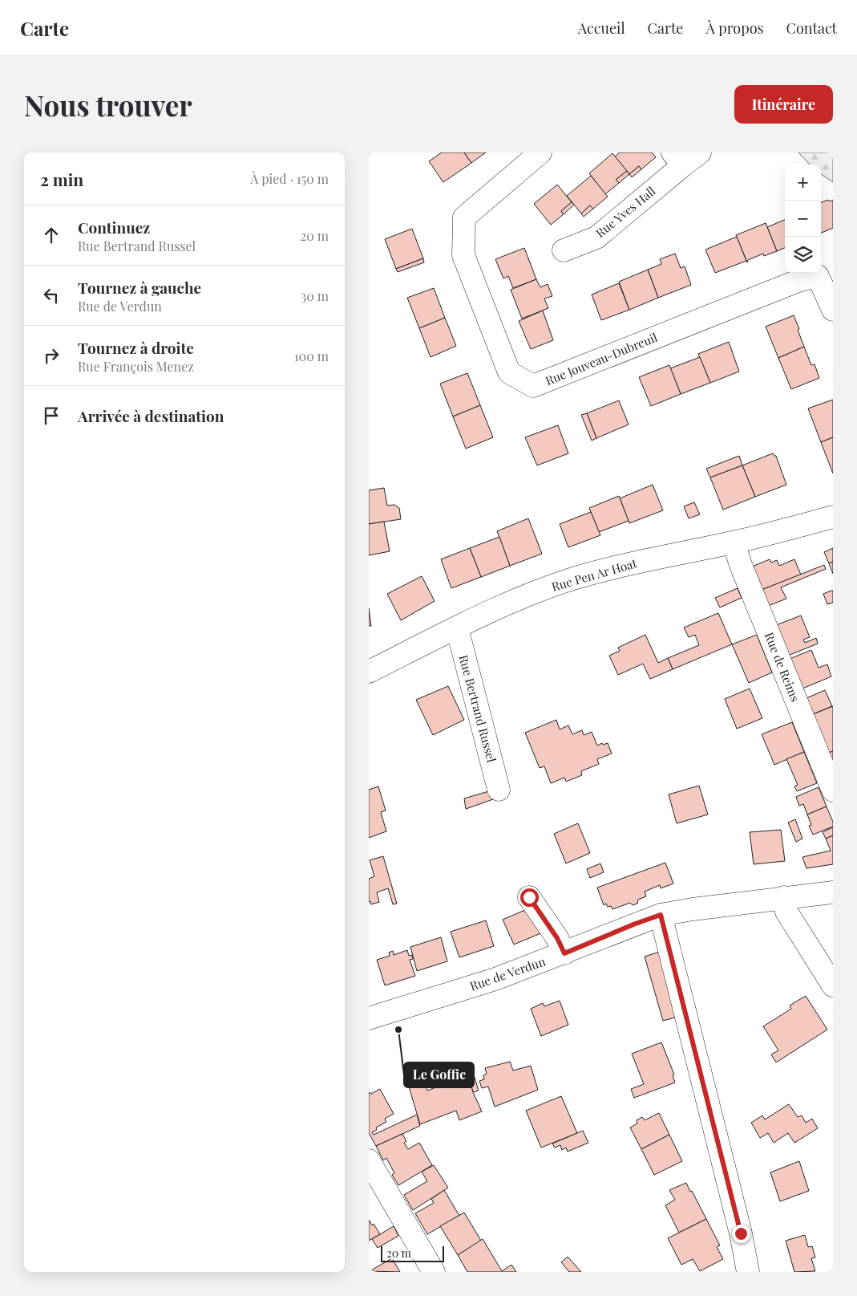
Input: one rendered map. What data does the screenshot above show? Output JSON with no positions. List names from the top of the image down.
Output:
{
  "streets": {
    "street": [
      "Rue Yves Hall",
      "Rue Jouveau-Dubreuil",
      "Rue Pen Ar Hoat",
      "Rue de Reims",
      "Rue Bertrand Russel",
      "Rue de Verdun"
    ]
  },
  "crossings": [
    ["Rue Pen Ar Hoat", "Rue de Reims"],
    ["Rue Pen Ar Hoat", "Rue Bertrand Russel"]
  ],
  "places": ["Le Goffic"],
  "scale_bar": "20 m",
  "page": {
    "header": "Carte",
    "nav": [
      "Accueil",
      "Carte",
      "À propos",
      "Contact"
    ],
    "buttons": "Itinéraire",
    "title": "Nous trouver",
    "heading": ["2 min", "À pied · 150 m"],
    "map_buttons": ["+", "−"],
    "list": [
      ["Continuez", "Rue Bertrand Russel", "20 m"],
      ["Tournez à gauche", "Rue de Verdun", "30 m"],
      ["Tournez à droite", "Rue François Menez", "100 m"],
      "Arrivée à destination"
    ],
    "scale": "20 m"
  }
}
